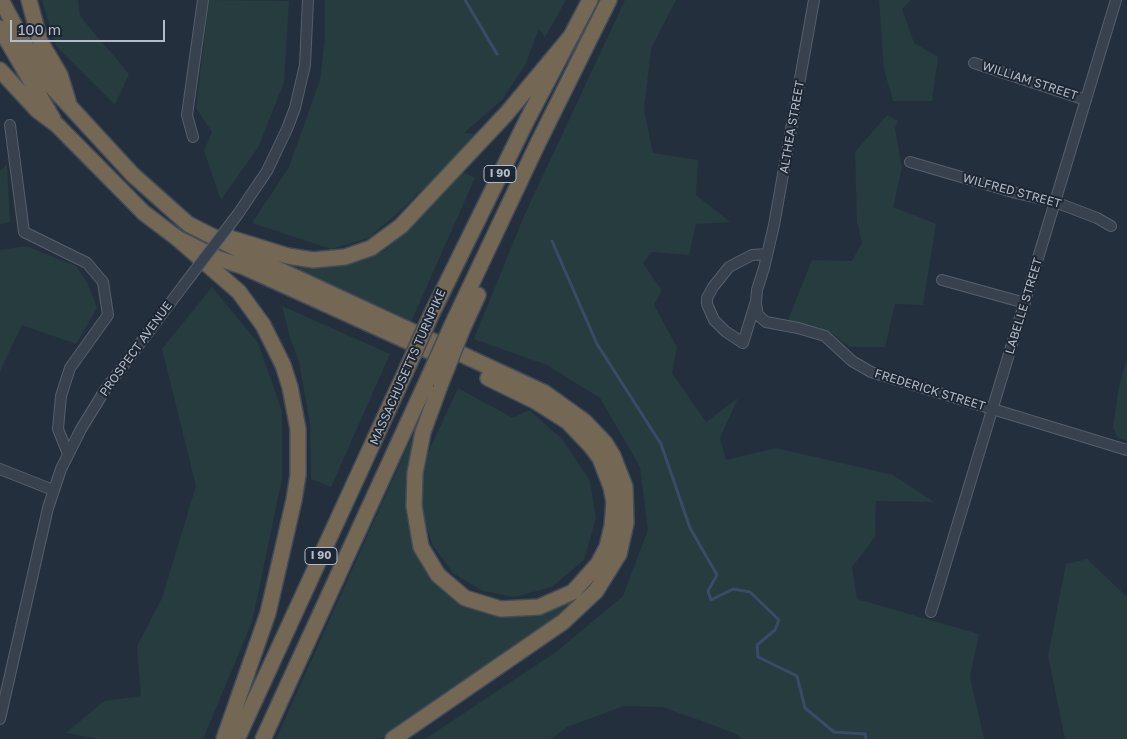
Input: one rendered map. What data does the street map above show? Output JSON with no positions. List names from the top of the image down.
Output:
{
  "streets": {
    "highway": ["I 90", "MASSACHUSETTS TURNPIKE"],
    "street": [
      "WILLIAM STREET",
      "ALTHEA STREET",
      "WILFRED STREET",
      "LABELLE STREET",
      "PROSPECT AVENUE",
      "FREDERICK STREET"
    ]
  },
  "crossings": [
    ["WILLIAM STREET", "LABELLE STREET"],
    ["ALTHEA STREET", "FREDERICK STREET"],
    ["WILFRED STREET", "LABELLE STREET"],
    ["LABELLE STREET", "FREDERICK STREET"]
  ],
  "scale_bar": "100 m"
}
